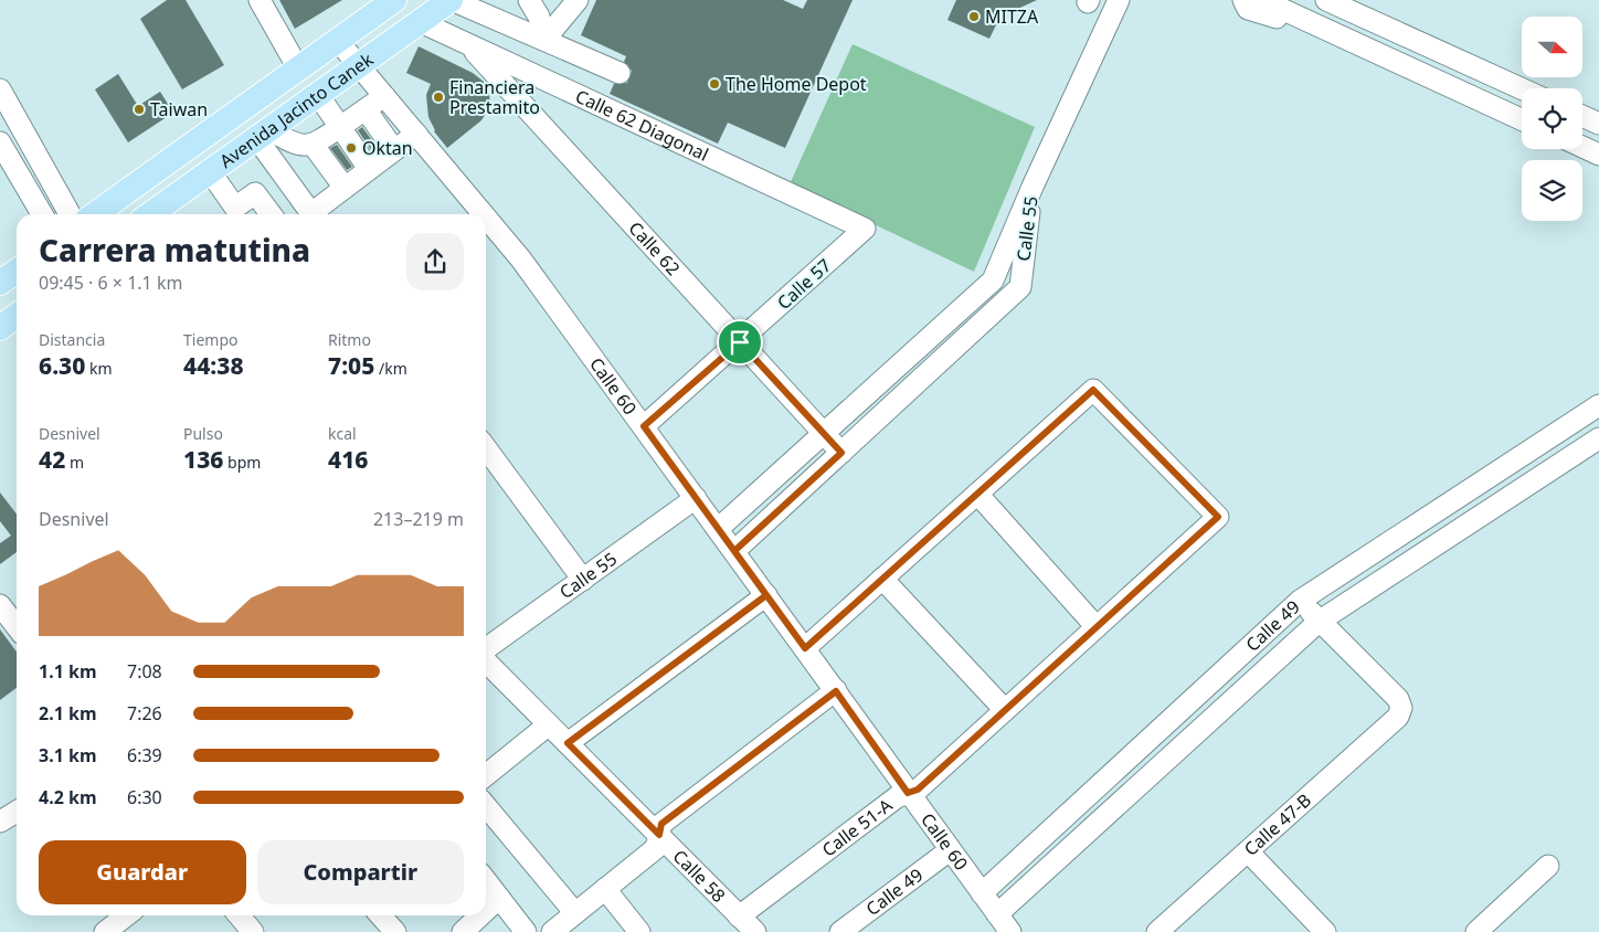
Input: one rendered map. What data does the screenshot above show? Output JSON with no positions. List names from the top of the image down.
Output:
{
  "streets": {
    "main road": ["Avenida Jacinto Canek"],
    "street": [
      "Calle 62 Diagonal",
      "Calle 55",
      "Calle 62",
      "Calle 57",
      "Calle 60",
      "Calle 49",
      "Calle 47-B",
      "Calle 51-A",
      "Calle 58"
    ]
  },
  "crossings": [
    ["Avenida Jacinto Canek", "Calle 62 Diagonal"],
    ["Avenida Jacinto Canek", "Calle 60"],
    ["Calle 62 Diagonal", "Calle 62"],
    ["Calle 62 Diagonal", "Calle 57"],
    ["Calle 55", "Calle 62"],
    ["Calle 55", "Calle 60"],
    ["Calle 62", "Calle 57"],
    ["Calle 57", "Calle 60"],
    ["Calle 60", "Calle 49"],
    ["Calle 60", "Calle 51-A"],
    ["Calle 49", "Calle 47-B"],
    ["Calle 51-A", "Calle 58"]
  ],
  "places": [
    "MITZA",
    "The Home Depot",
    "Financiera Prestamito",
    "Taiwan",
    "Oktan"
  ],
  "north": "right",
  "page": {
    "heading": ["Carrera matutina", "09:45 · 6 × 1.1 km"],
    "stats": [
      ["Distancia", "6.30 km"],
      ["Tiempo", "44:38"],
      ["Ritmo", "7:05 /km"],
      ["Desnivel", "42 m"],
      ["Pulso", "136 bpm"],
      ["kcal", "416"]
    ],
    "chart": ["Desnivel", "213–219 m"],
    "list": [
      {
        "name": "1.1 km",
        "note": "7:08"
      },
      {
        "name": "2.1 km",
        "note": "7:26"
      },
      {
        "name": "3.1 km",
        "note": "6:39"
      },
      {
        "name": "4.2 km",
        "note": "6:30"
      }
    ],
    "buttons": ["Guardar", "Compartir"]
  }
}
